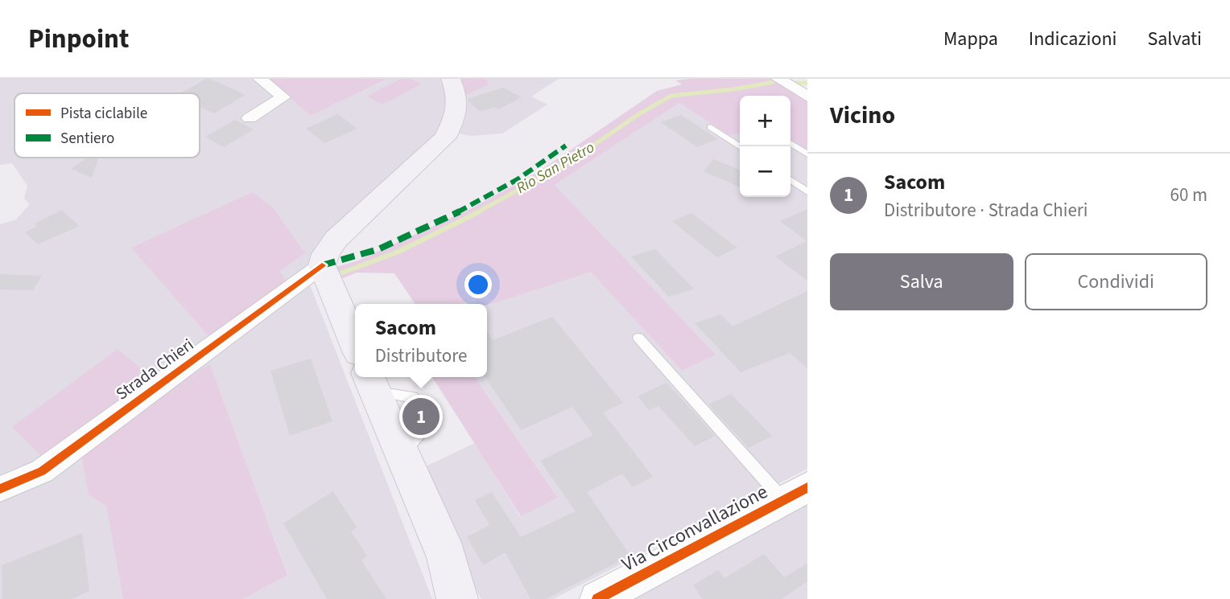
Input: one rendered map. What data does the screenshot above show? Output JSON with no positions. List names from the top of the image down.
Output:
{
  "streets": {
    "main road": ["Strada Chieri"],
    "street": ["Via Circonvallazione"]
  },
  "water": ["Rio San Pietro"],
  "legend": ["Pista ciclabile", "Sentiero"],
  "page": {
    "header": "Pinpoint",
    "nav": ["Mappa", "Indicazioni", "Salvati"],
    "heading": "Vicino",
    "map_buttons": ["+", "−"],
    "list": [
      {
        "mark": "1",
        "name": "Sacom",
        "note": "Distributore · Strada Chieri",
        "value": "60 m"
      }
    ],
    "buttons": ["Salva", "Condividi"],
    "popup": ["Sacom", "Distributore"],
    "pins": "1"
  }
}
